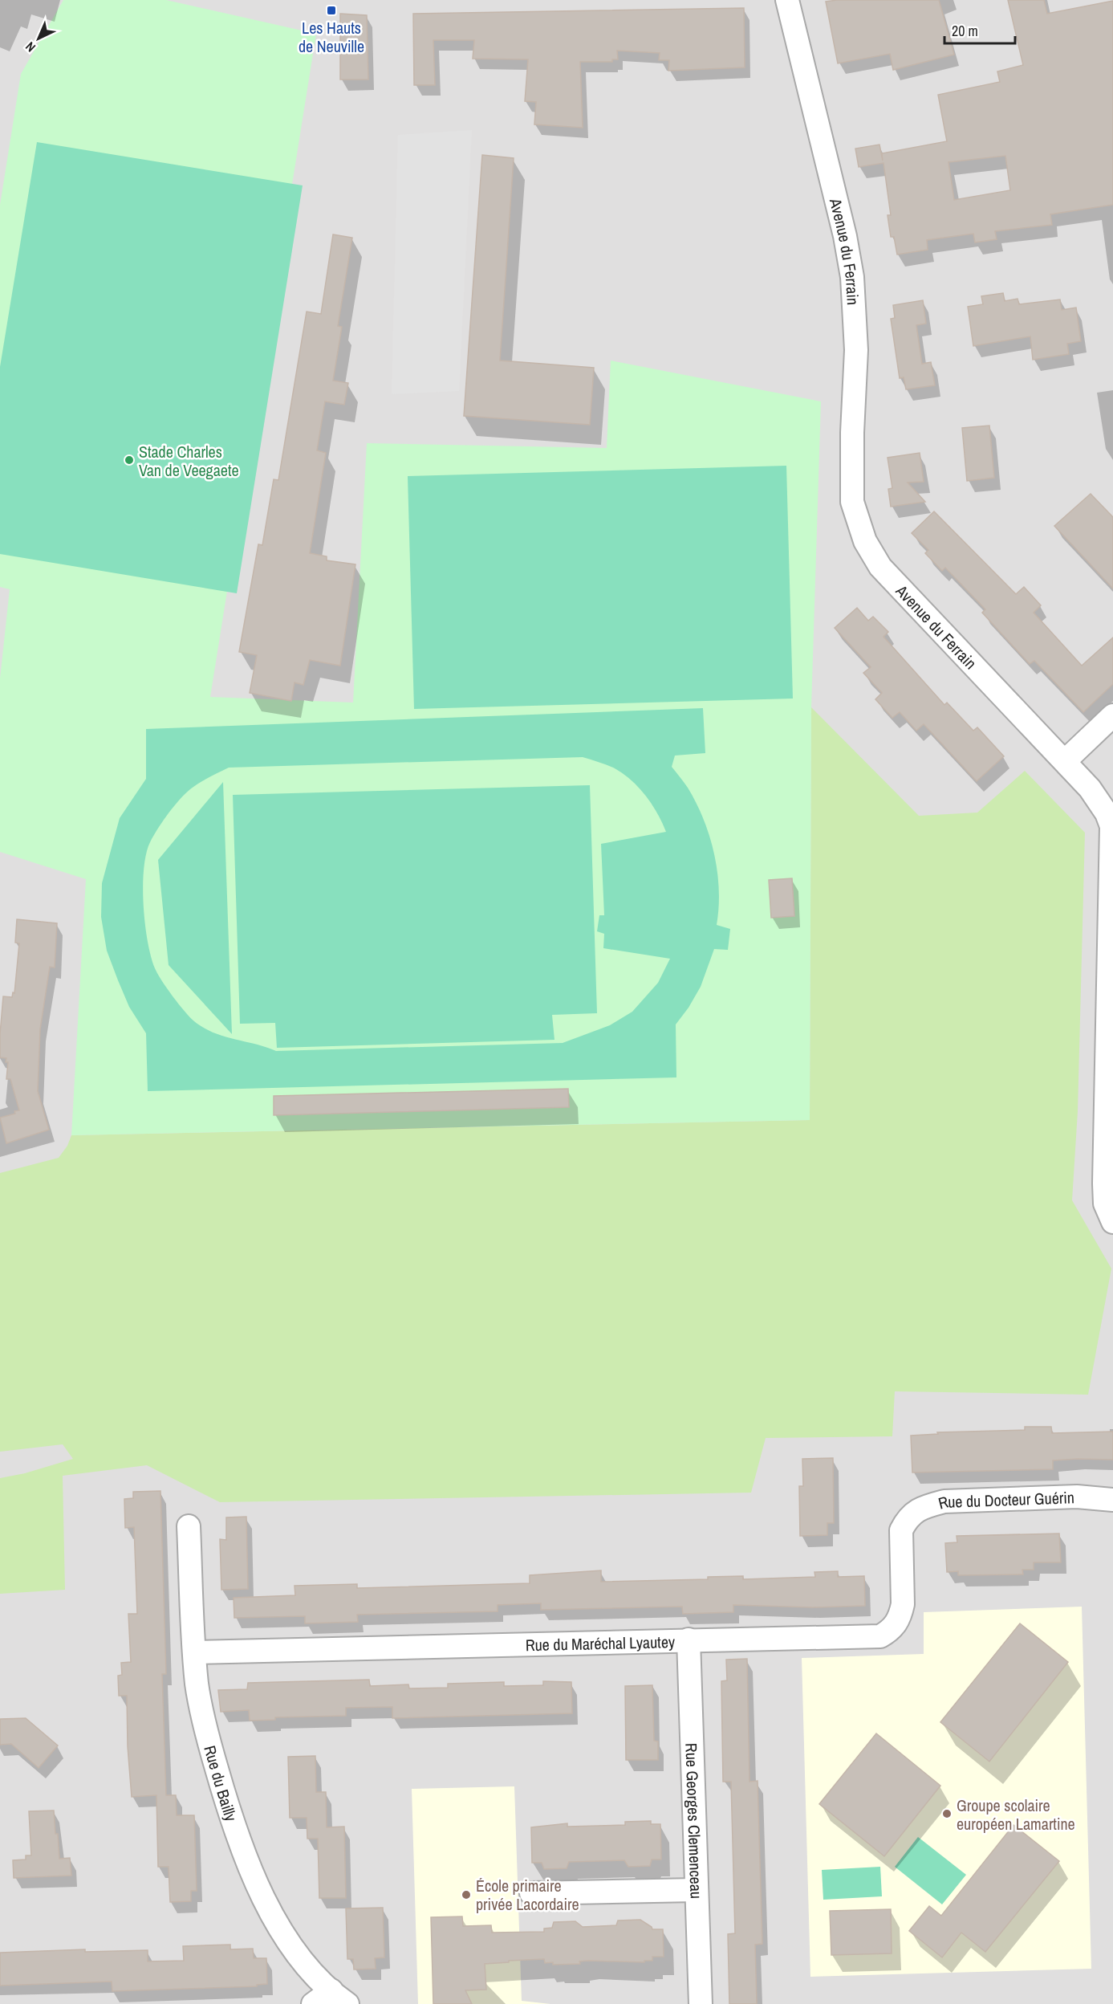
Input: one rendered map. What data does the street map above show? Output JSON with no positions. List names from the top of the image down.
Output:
{
  "streets": {
    "street": [
      "Avenue du Ferrain",
      "Rue du Docteur Guérin",
      "Rue du Maréchal Lyautey",
      "Rue du Bailly",
      "Rue Georges Clemenceau"
    ]
  },
  "crossings": [
    ["Rue du Docteur Guérin", "Rue du Maréchal Lyautey"],
    ["Rue du Maréchal Lyautey", "Rue du Bailly"],
    ["Rue du Maréchal Lyautey", "Rue Georges Clemenceau"]
  ],
  "places": {
    "transit": ["Les Hauts de Neuville"],
    "other": ["Stade Charles Van de Veegaete", "Groupe scolaire européen Lamartine", "École primaire privée Lacordaire"]
  },
  "scale_bar": "20 m",
  "north": "bottom left"
}
